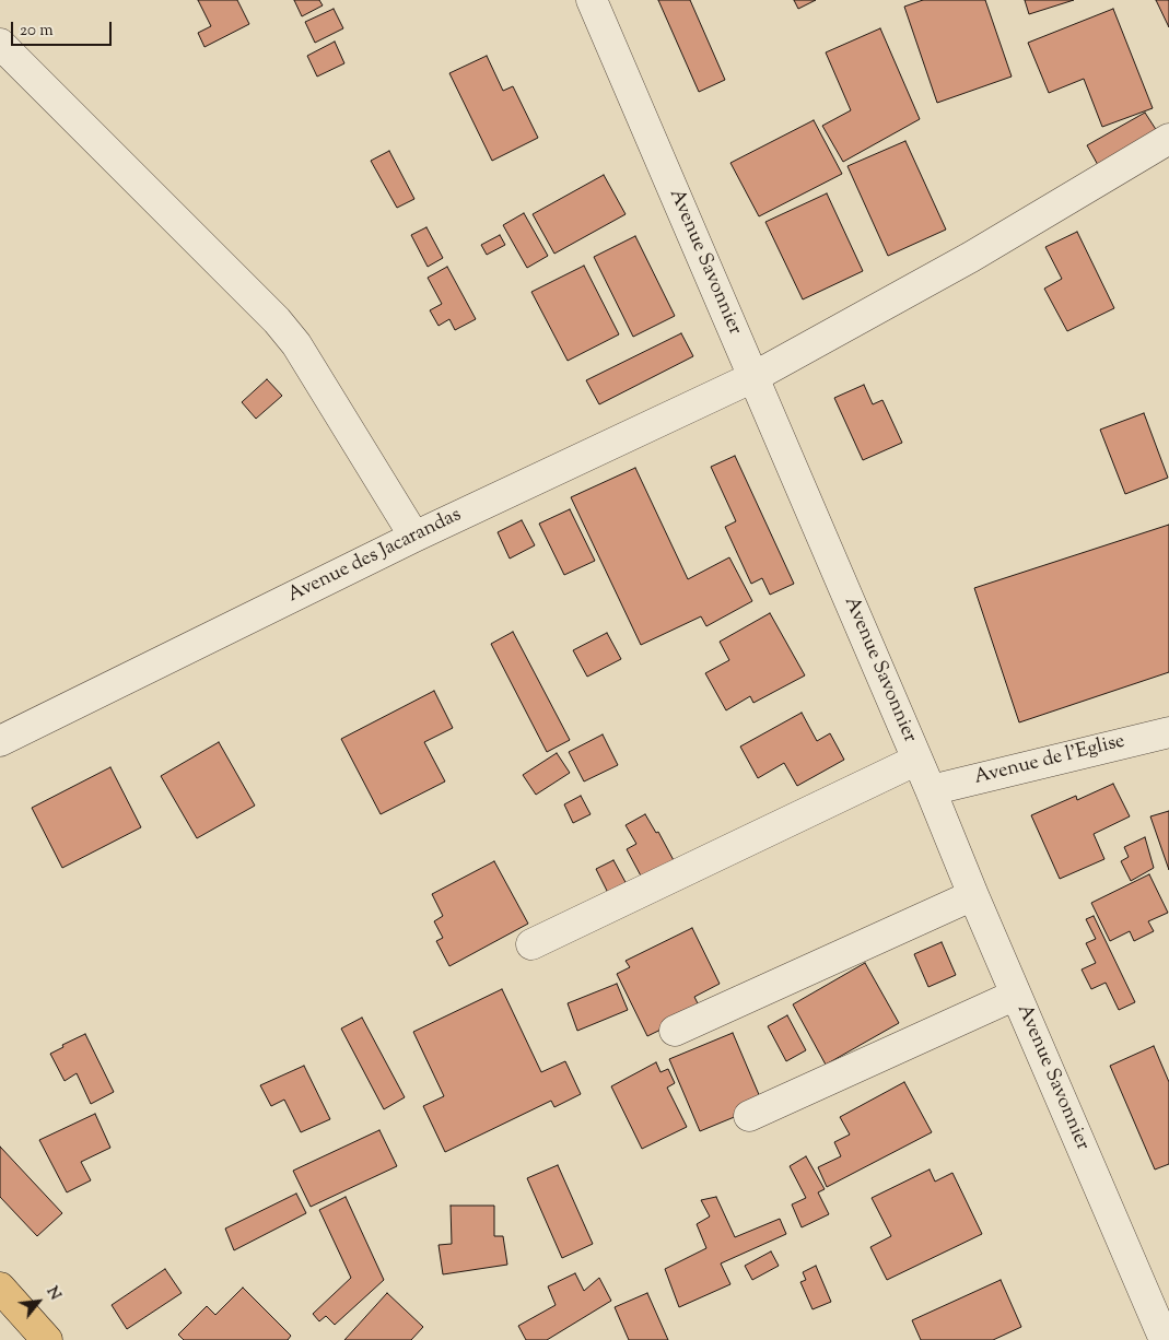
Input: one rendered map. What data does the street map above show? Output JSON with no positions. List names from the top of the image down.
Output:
{
  "streets": {
    "street": ["Avenue Savonnier", "Avenue des Jacarandas", "Avenue de l'Eglise"]
  },
  "crossings": [
    ["Avenue Savonnier", "Avenue des Jacarandas"],
    ["Avenue Savonnier", "Avenue de l'Eglise"]
  ],
  "scale_bar": "20 m",
  "north": "top right"
}
